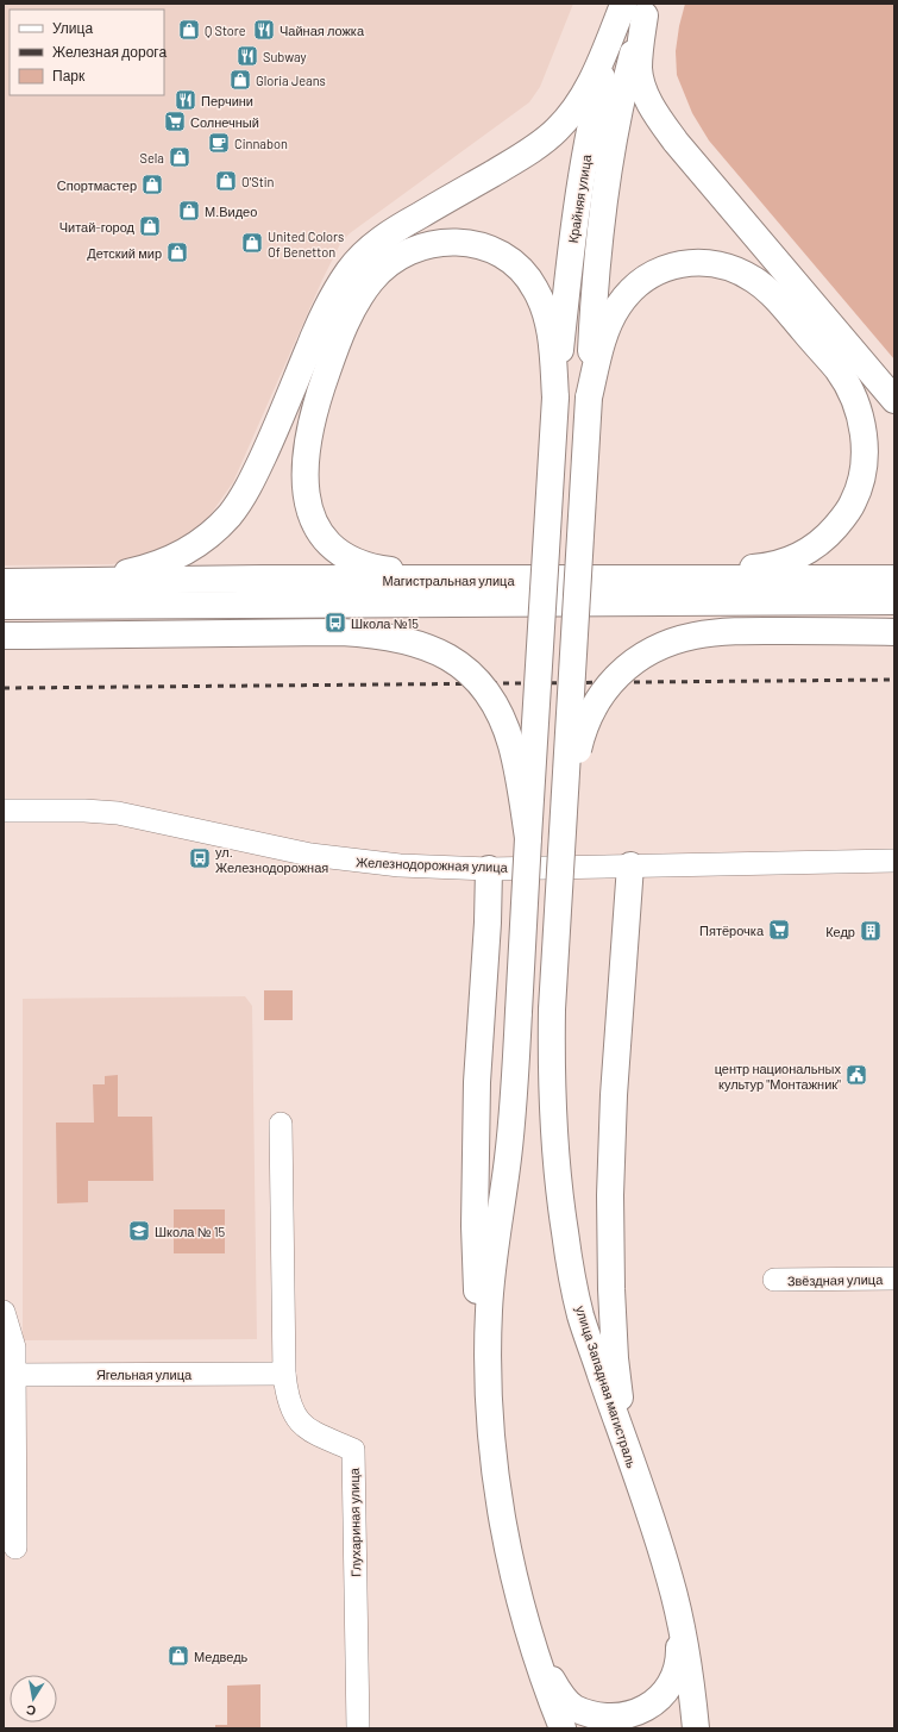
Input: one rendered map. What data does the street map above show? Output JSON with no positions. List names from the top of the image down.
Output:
{
  "streets": {
    "main road": ["Крайняя улица", "Магистральная улица", "улица Западная магистраль"],
    "street": [
      "Железнодорожная улица",
      "Звёздная улица",
      "Ягельная улица",
      "Глухариная улица"
    ]
  },
  "crossings": [
    ["Ягельная улица", "Глухариная улица"]
  ],
  "places": {
    "shop": [
      "Q Store",
      "Gloria Jeans",
      "Sela",
      "O'Stin",
      "Спортмастер",
      "М.Видео",
      "Читай-город",
      "United Colors Of Benetton",
      "Детский мир",
      "Медведь"
    ],
    "restaurant": ["Чайная ложка", "Subway", "Перчини"],
    "supermarket": ["Солнечный", "Пятёрочка"],
    "cafe": ["Cinnabon"],
    "bus stop": ["Школа №15", "ул. Железнодорожная"],
    "building": ["Кедр"],
    "public building": ["центр национальных культур \"Монтажник\""],
    "school or university": ["Школа № 15"]
  },
  "legend": ["Улица", "Железная дорога", "Парк"],
  "north": "bottom"
}
